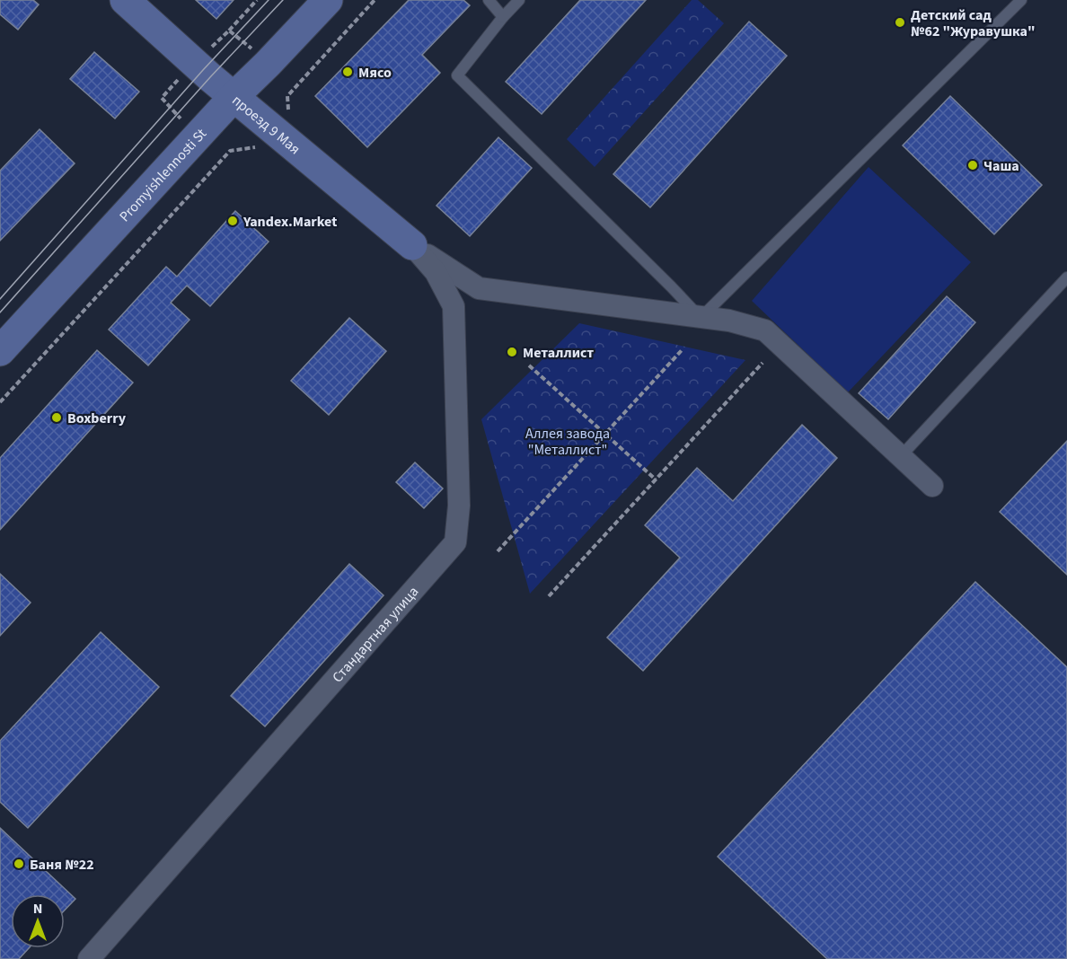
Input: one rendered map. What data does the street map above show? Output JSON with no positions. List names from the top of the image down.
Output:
{
  "streets": {
    "main road": ["проезд 9 Мая", "Promyishlennosti St"],
    "street": ["Стандартная улица"]
  },
  "crossings": [
    ["проезд 9 Мая", "Promyishlennosti St"],
    ["проезд 9 Мая", "Стандартная улица"]
  ],
  "parks": ["Аллея завода \"Металлист\""],
  "places": [
    "Детский сад №62 \"Журавушка\"",
    "Мясо",
    "Чаша",
    "Yandex.Market",
    "Металлист",
    "Boxberry",
    "Баня №22"
  ],
  "north": "top"
}
